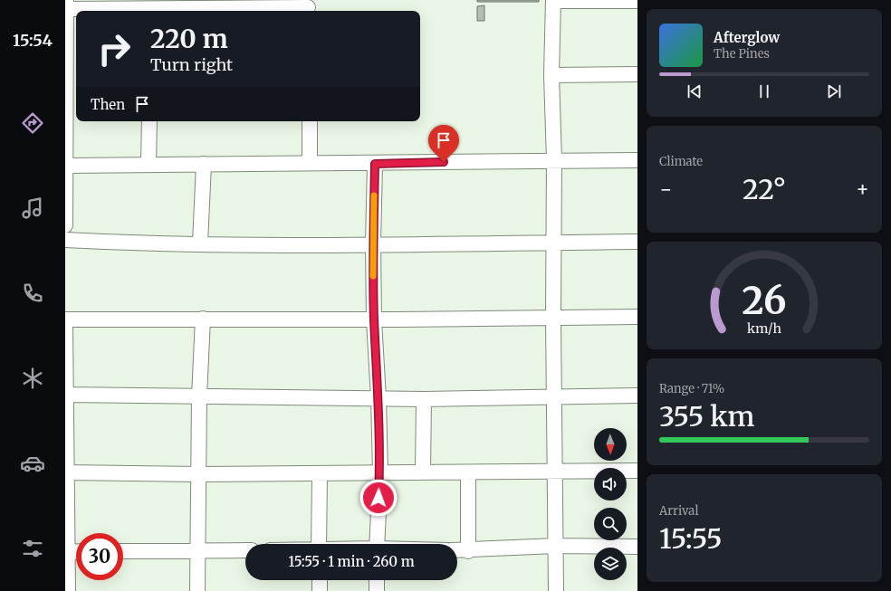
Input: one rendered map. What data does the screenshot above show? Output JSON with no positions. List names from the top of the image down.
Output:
{
  "north": "bottom",
  "page": {
    "tabs": "15:54",
    "turn": ["220 m", "Turn right"],
    "song": ["Afterglow", "The Pines"],
    "then": "Then",
    "tile": [
      "Climate",
      ["Range · 71%", "355 km"],
      ["Arrival", "15:55"]
    ],
    "heat": ["−", "22°", "+"],
    "limit": "30",
    "trip": "15:55 · 1 min · 260 m",
    "gauge": ["26", "km/h"]
  }
}
